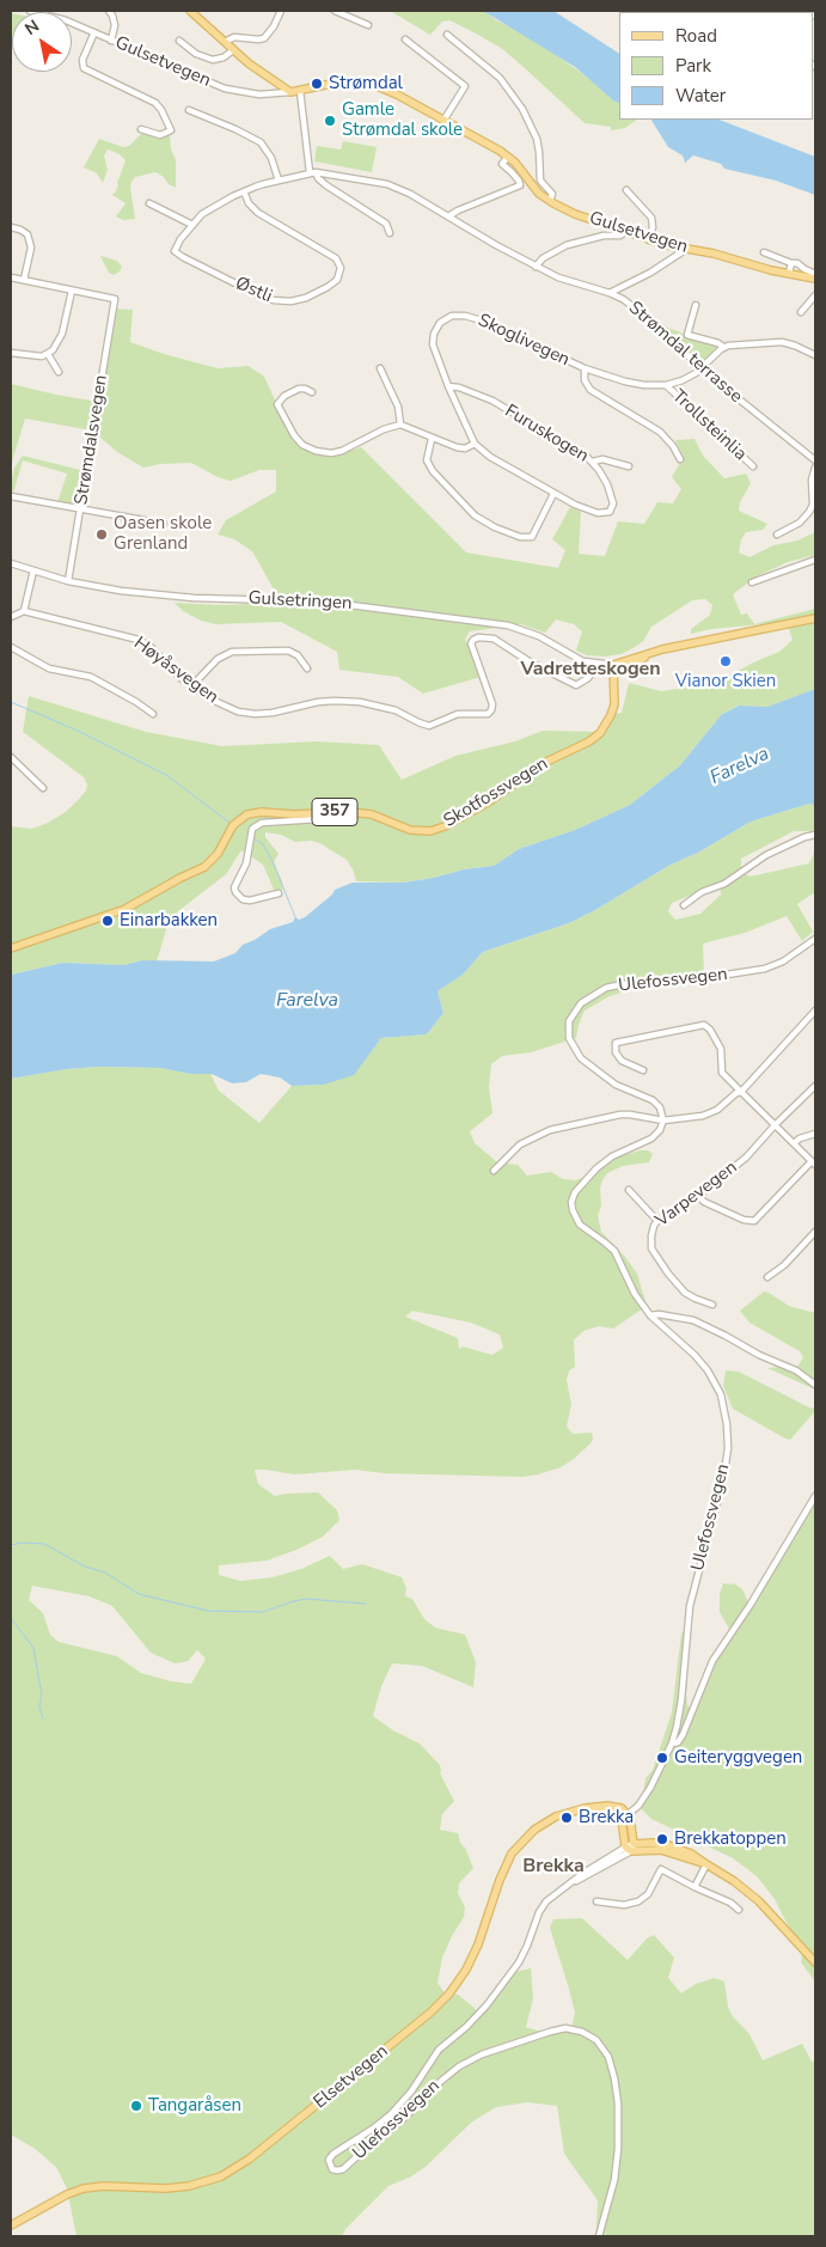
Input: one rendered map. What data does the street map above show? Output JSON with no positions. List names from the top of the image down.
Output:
{
  "streets": {
    "main road": [
      "Gulsetvegen",
      "Skotfossvegen",
      "357",
      "Elsetvegen"
    ],
    "street": [
      "Østli",
      "Skoglivegen",
      "Strømdal terrasse",
      "Trollsteinlia",
      "Furuskogen",
      "Strømdalsvegen",
      "Gulsetringen",
      "Høyåsvegen",
      "Ulefossvegen",
      "Varpevegen"
    ]
  },
  "crossings": [
    ["Østli", "Strømdal terrasse"],
    ["Skoglivegen", "Strømdal terrasse"],
    ["Skoglivegen", "Trollsteinlia"],
    ["Skoglivegen", "Furuskogen"],
    ["Strømdalsvegen", "Gulsetringen"],
    ["Gulsetringen", "Høyåsvegen"],
    ["Ulefossvegen", "Elsetvegen"]
  ],
  "districts": ["Vadretteskogen", "Brekka"],
  "water": ["Farelva"],
  "places": [
    "Strømdal",
    "Gamle Strømdal skole",
    "Oasen skole Grenland",
    "Vianor Skien",
    "Einarbakken",
    "Geiteryggvegen",
    "Brekka",
    "Brekkatoppen",
    "Tangaråsen"
  ],
  "legend": ["Road", "Park", "Water"],
  "north": "top left"
}
